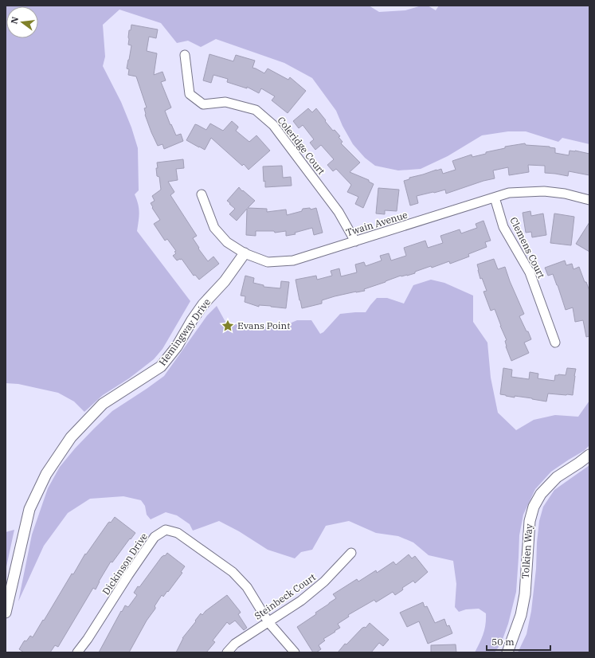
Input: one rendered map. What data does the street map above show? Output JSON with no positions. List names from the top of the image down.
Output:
{
  "streets": {
    "street": [
      "Coleridge Court",
      "Twain Avenue",
      "Clemens Court",
      "Hemingway Drive",
      "Tolkien Way",
      "Dickinson Drive",
      "Steinbeck Court"
    ]
  },
  "crossings": [
    ["Coleridge Court", "Twain Avenue"],
    ["Twain Avenue", "Clemens Court"],
    ["Twain Avenue", "Hemingway Drive"],
    ["Dickinson Drive", "Steinbeck Court"]
  ],
  "places": {
    "place": ["Evans Point"]
  },
  "scale_bar": "50 m",
  "north": "left"
}
